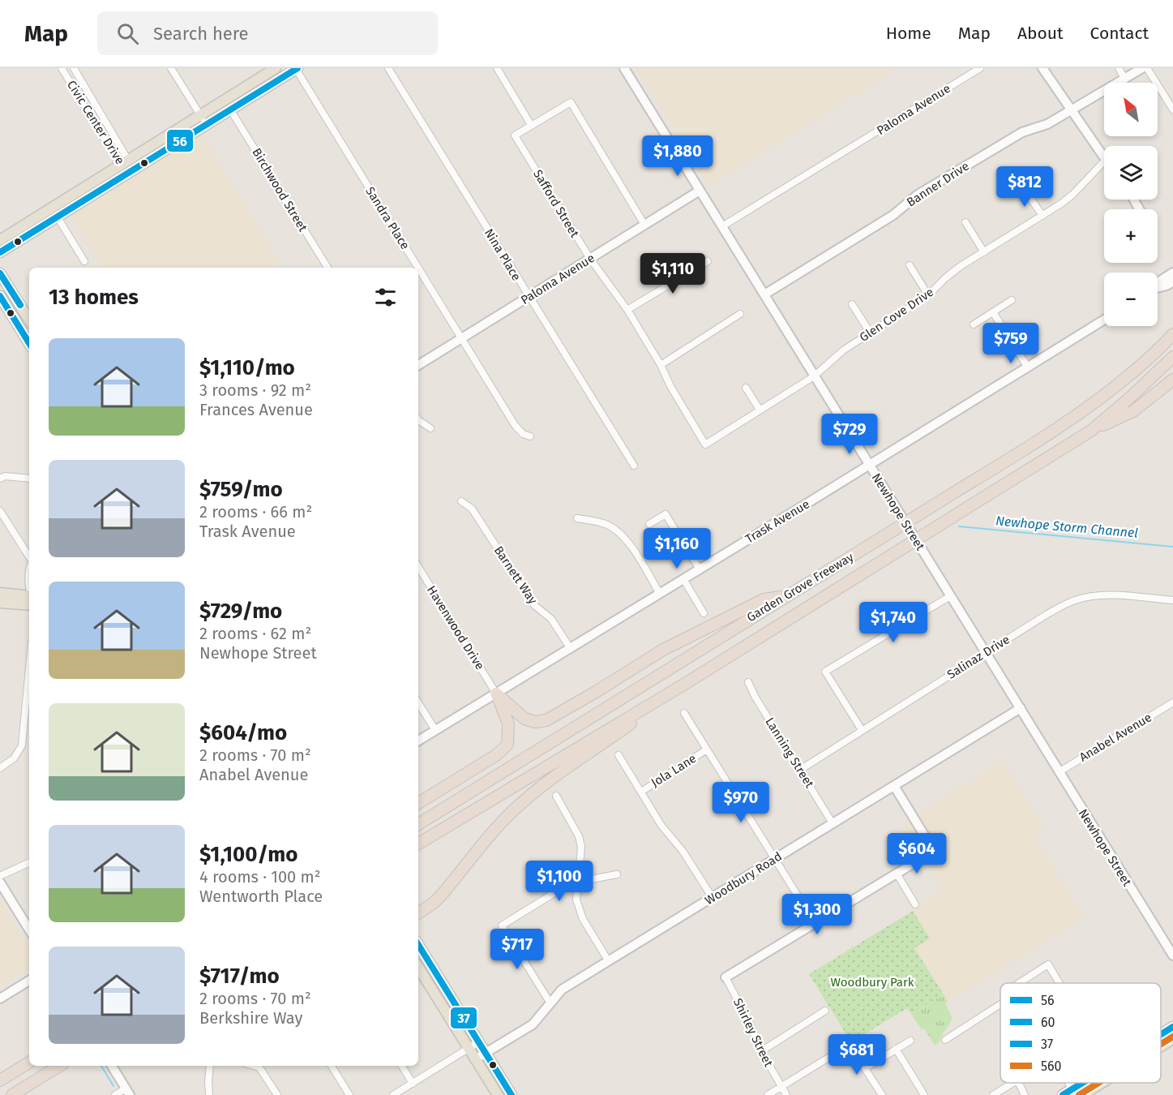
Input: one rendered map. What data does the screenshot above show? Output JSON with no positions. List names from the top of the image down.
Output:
{
  "streets": {
    "highway": ["Garden Grove Freeway"],
    "street": [
      "Paloma Avenue",
      "Civic Center Drive",
      "Banner Drive",
      "Birchwood Street",
      "Safford Street",
      "Sandra Place",
      "Nina Place",
      "Glen Cove Drive",
      "Newhope Street",
      "Trask Avenue",
      "Barnett Way",
      "Havenwood Drive",
      "Salinaz Drive",
      "Anabel Avenue",
      "Lanning Street",
      "Jola Lane",
      "Woodbury Road",
      "Shirley Street"
    ]
  },
  "crossings": [
    ["Paloma Avenue", "Safford Street"],
    ["Paloma Avenue", "Sandra Place"],
    ["Paloma Avenue", "Nina Place"],
    ["Paloma Avenue", "Newhope Street"],
    ["Banner Drive", "Newhope Street"],
    ["Safford Street", "Glen Cove Drive"],
    ["Glen Cove Drive", "Newhope Street"],
    ["Newhope Street", "Trask Avenue"],
    ["Newhope Street", "Salinaz Drive"],
    ["Newhope Street", "Anabel Avenue"],
    ["Newhope Street", "Woodbury Road"],
    ["Trask Avenue", "Barnett Way"],
    ["Trask Avenue", "Havenwood Drive"],
    ["Salinaz Drive", "Lanning Street"],
    ["Lanning Street", "Woodbury Road"]
  ],
  "water": ["Newhope Storm Channel"],
  "parks": ["Woodbury Park"],
  "lines": [
    "transit line 56",
    "transit line 37",
    "transit line 60",
    "transit line 560"
  ],
  "legend": [
    "56",
    "60",
    "37",
    "560"
  ],
  "north": "top left",
  "page": {
    "header": "Map",
    "search": "Search here",
    "nav": [
      "Home",
      "Map",
      "About",
      "Contact"
    ],
    "map_buttons": ["+", "−"],
    "price": [
      "$1,880",
      "$812",
      "$1,110",
      "$759",
      "$729",
      "$1,160",
      "$1,740",
      "$970",
      "$604",
      "$1,100",
      "$1,300",
      "$717",
      "$681"
    ],
    "heading": "13 homes",
    "list": [
      {
        "name": "$1,110/mo",
        "note": "3 rooms · 92 m² · Frances Avenue"
      },
      {
        "name": "$759/mo",
        "note": "2 rooms · 66 m² · Trask Avenue"
      },
      {
        "name": "$729/mo",
        "note": "2 rooms · 62 m² · Newhope Street"
      },
      {
        "name": "$604/mo",
        "note": "2 rooms · 70 m² · Anabel Avenue"
      },
      {
        "name": "$1,100/mo",
        "note": "4 rooms · 100 m² · Wentworth Place"
      },
      {
        "name": "$717/mo",
        "note": "2 rooms · 70 m² · Berkshire Way"
      }
    ]
  }
}
